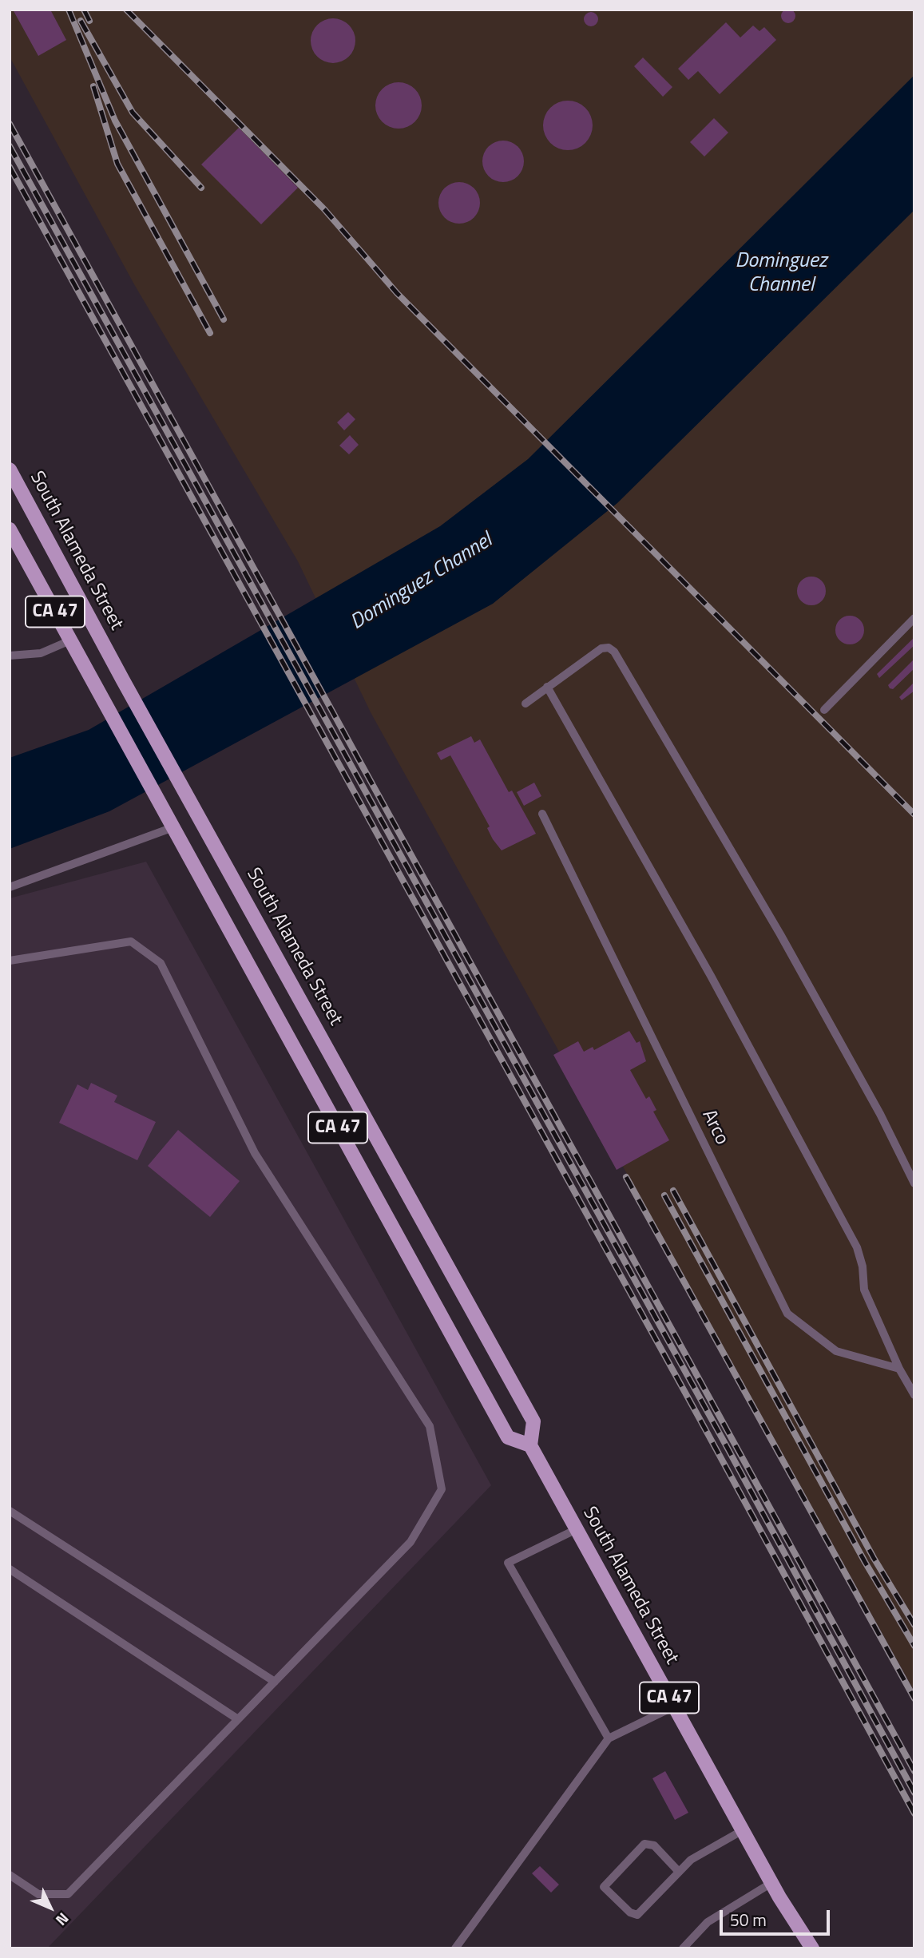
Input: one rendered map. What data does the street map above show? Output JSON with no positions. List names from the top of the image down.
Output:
{
  "streets": {
    "main road": ["South Alameda Street", "CA 47"],
    "lane": ["Arco"]
  },
  "crossings": [
    ["South Alameda Street", "CA 47"]
  ],
  "water": ["Dominguez Channel"],
  "scale_bar": "50 m",
  "north": "bottom right"
}
